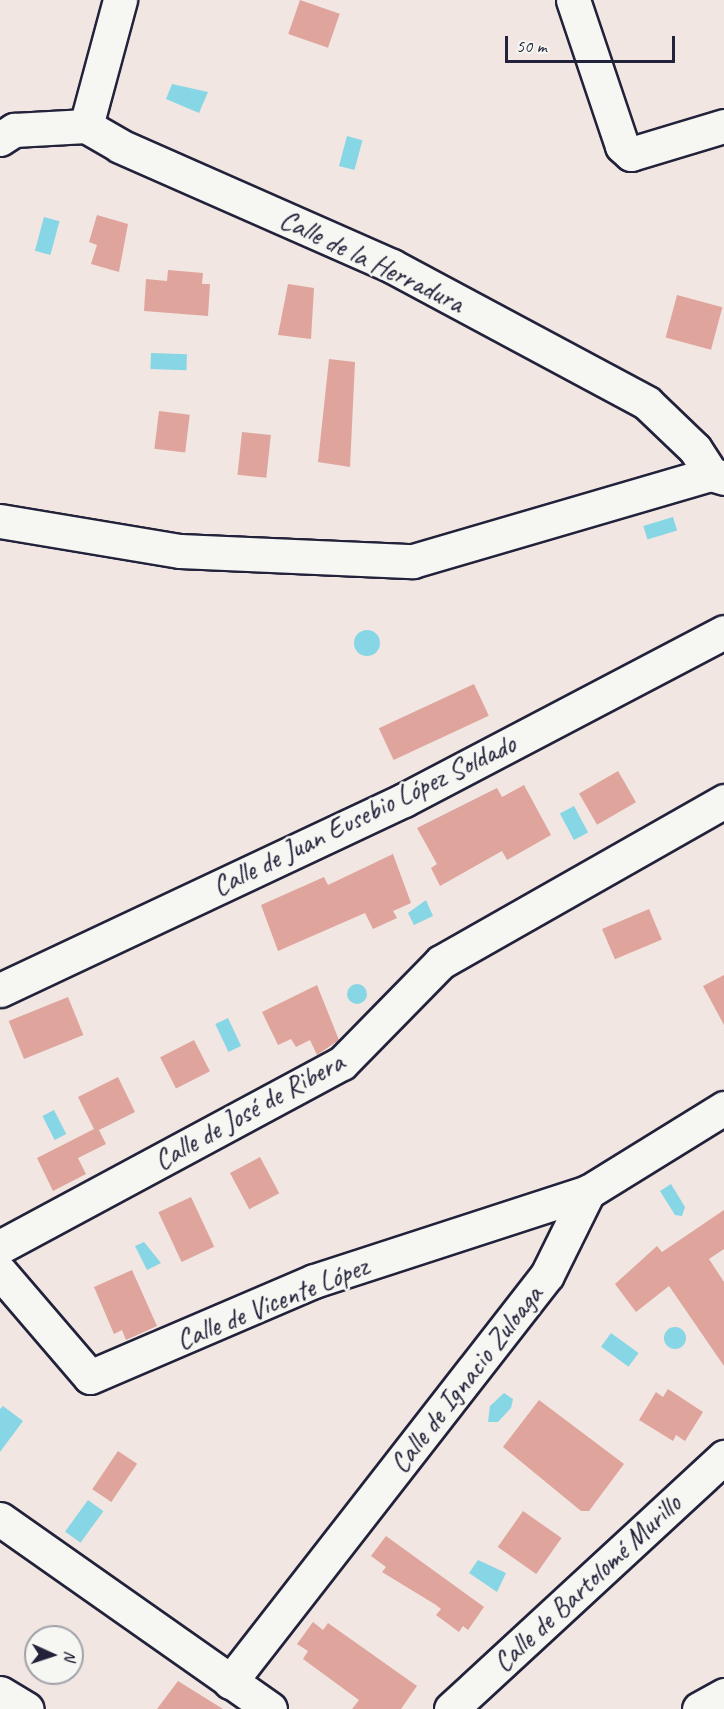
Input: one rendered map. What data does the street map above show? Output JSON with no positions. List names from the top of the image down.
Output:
{
  "streets": {
    "street": [
      "Calle de la Herradura",
      "Calle de Juan Eusebio López Soldado",
      "Calle de José de Ribera",
      "Calle de Vicente López",
      "Calle de Ignacio Zuloaga",
      "Calle de Bartolomé Murillo"
    ]
  },
  "crossings": [
    ["Calle de Vicente López", "Calle de Ignacio Zuloaga"]
  ],
  "scale_bar": "50 m",
  "north": "right"
}
